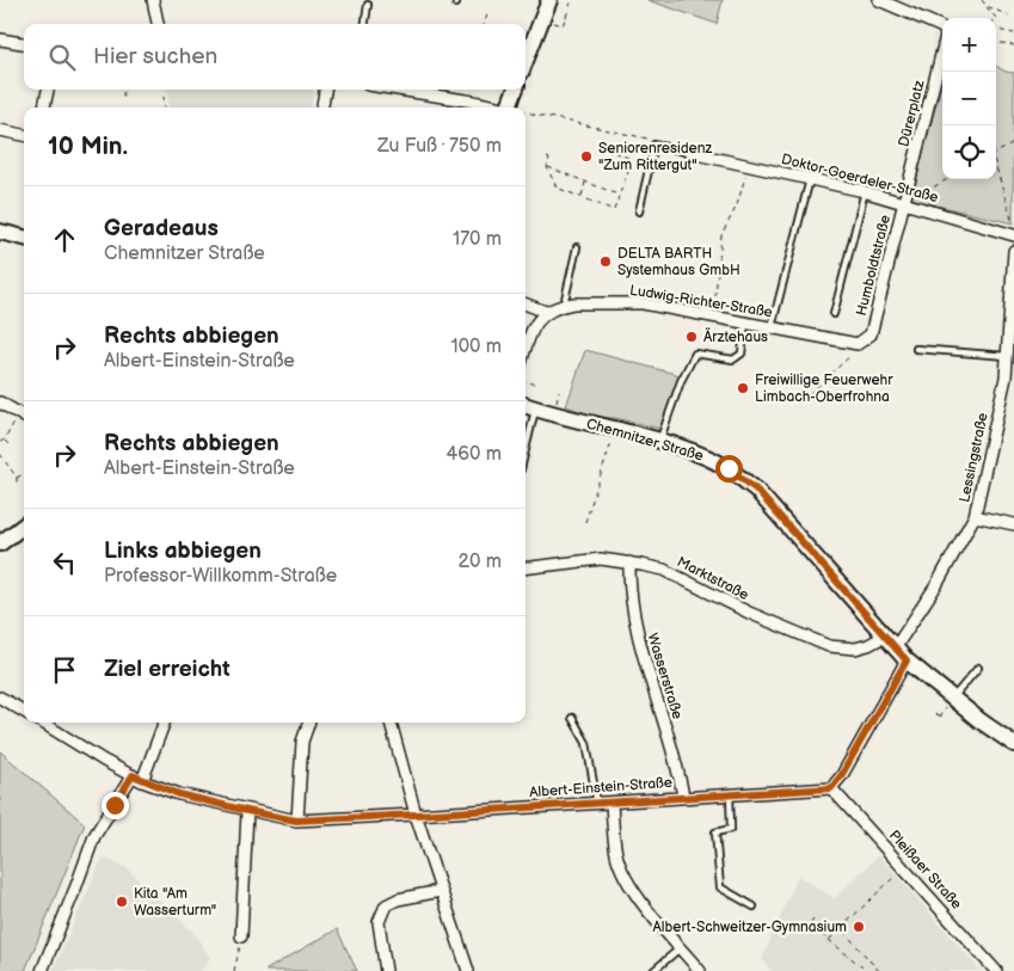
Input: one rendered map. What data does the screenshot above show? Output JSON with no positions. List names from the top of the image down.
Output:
{
  "streets": {
    "street": [
      "Dürerplatz",
      "Doktor-Goerdeler-Straße",
      "Humboldtstraße",
      "Ludwig-Richter-Straße",
      "Chemnitzer Straße",
      "Lessingstraße",
      "Marktstraße",
      "Wasserstraße",
      "Albert-Einstein-Straße",
      "Pleißaer Straße"
    ]
  },
  "crossings": [
    ["Dürerplatz", "Doktor-Goerdeler-Straße"],
    ["Dürerplatz", "Humboldtstraße"],
    ["Doktor-Goerdeler-Straße", "Humboldtstraße"],
    ["Humboldtstraße", "Ludwig-Richter-Straße"],
    ["Chemnitzer Straße", "Lessingstraße"],
    ["Chemnitzer Straße", "Marktstraße"],
    ["Marktstraße", "Wasserstraße"],
    ["Wasserstraße", "Albert-Einstein-Straße"],
    ["Albert-Einstein-Straße", "Pleißaer Straße"]
  ],
  "places": [
    "Seniorenresidenz \"Zum Rittergut\"",
    "DELTA BARTH Systemhaus GmbH",
    "Ärztehaus",
    "Freiwillige Feuerwehr Limbach-Oberfrohna",
    "Kita \"Am Wasserturm\"",
    "Albert-Schweitzer-Gymnasium"
  ],
  "page": {
    "map_buttons": ["+", "−"],
    "search": "Hier suchen",
    "heading": ["10 Min.", "Zu Fuß · 750 m"],
    "list": [
      ["Geradeaus", "Chemnitzer Straße", "170 m"],
      ["Rechts abbiegen", "Albert-Einstein-Straße", "100 m"],
      ["Rechts abbiegen", "Albert-Einstein-Straße", "460 m"],
      ["Links abbiegen", "Professor-Willkomm-Straße", "20 m"],
      "Ziel erreicht"
    ]
  }
}
